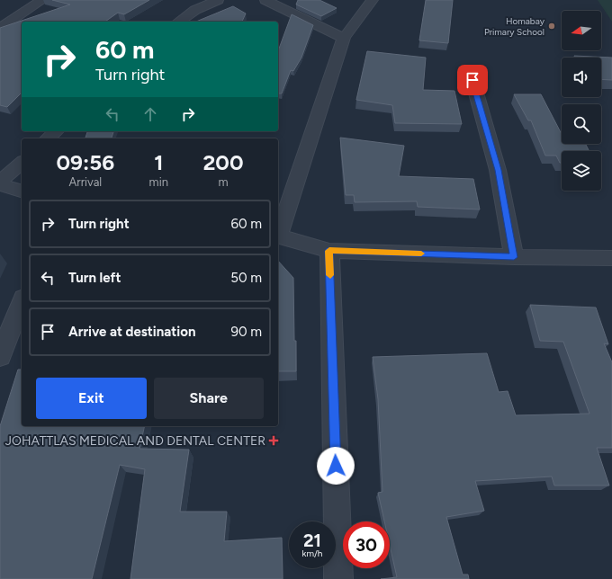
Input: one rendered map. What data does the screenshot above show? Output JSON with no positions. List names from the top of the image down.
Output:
{
  "places": {
    "other": ["Homabay Primary School"],
    "health": ["JOHATTLAS MEDICAL AND DENTAL CENTER"]
  },
  "north": "left",
  "page": {
    "turn": ["60 m", "Turn right"],
    "eta": [
      "09:56",
      "Arrival",
      "1",
      "min",
      "200",
      "m"
    ],
    "list": [
      {
        "name": "Turn right",
        "value": "60 m"
      },
      {
        "name": "Turn left",
        "value": "50 m"
      },
      {
        "name": "Arrive at destination",
        "value": "90 m"
      }
    ],
    "buttons": ["Exit", "Share"],
    "speed": "21 km/h",
    "limit": "30"
  }
}
